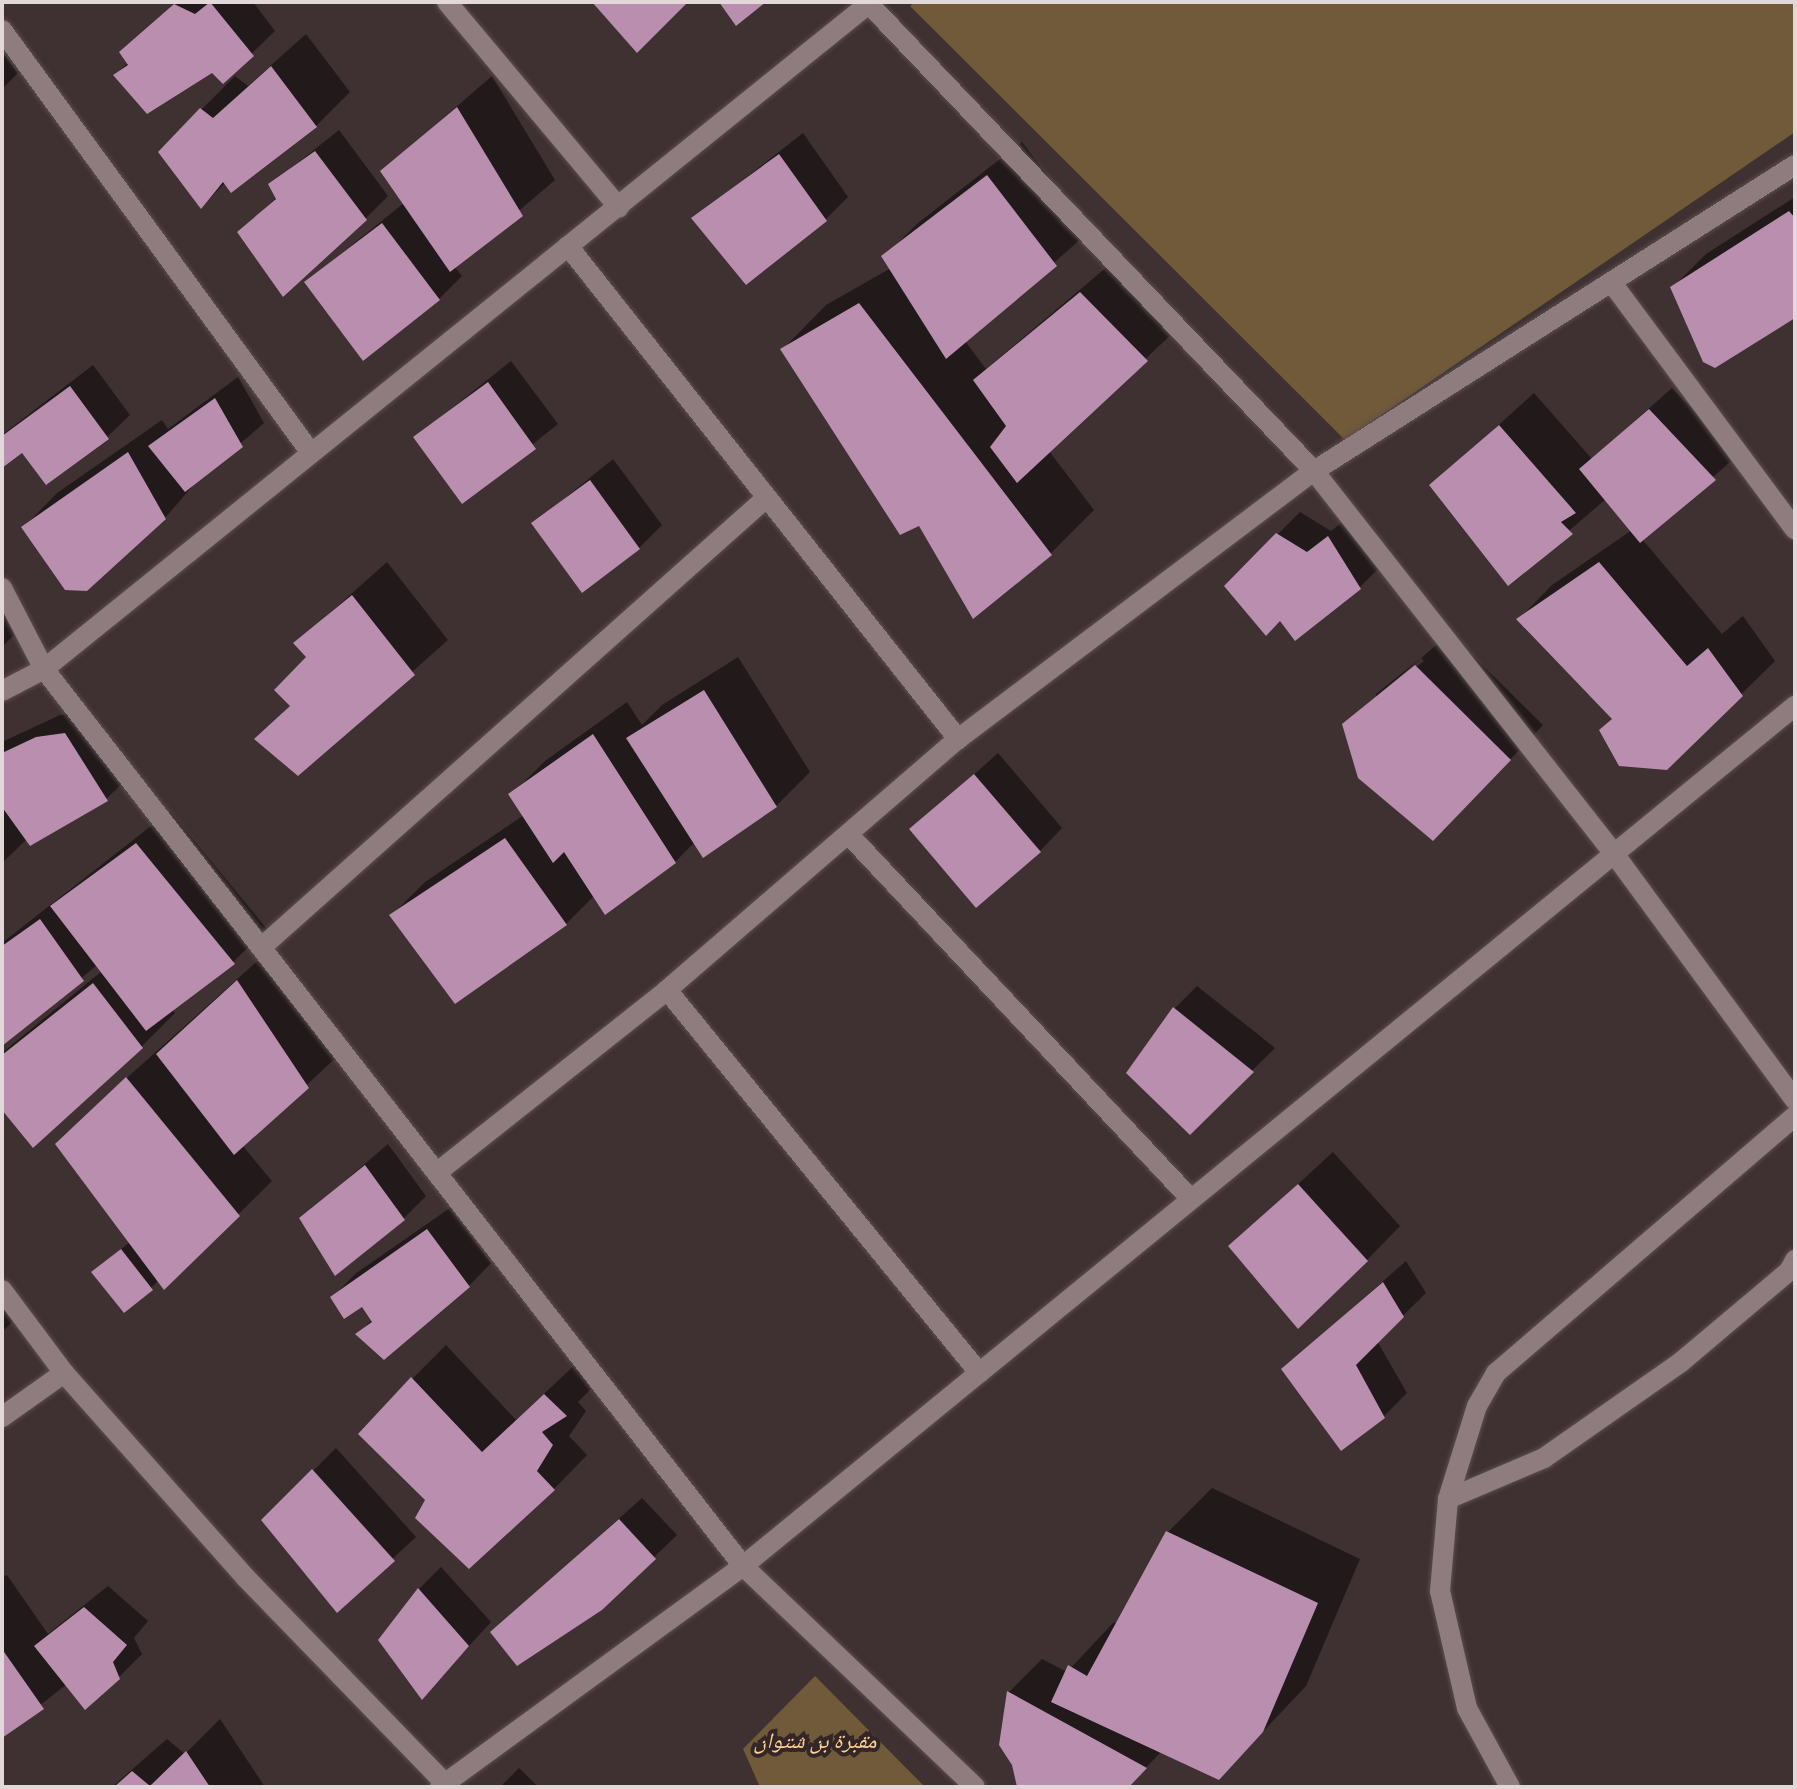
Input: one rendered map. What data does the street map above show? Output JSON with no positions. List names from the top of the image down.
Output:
{
  "parks": ["مقبرة بن شتوان"]
}
